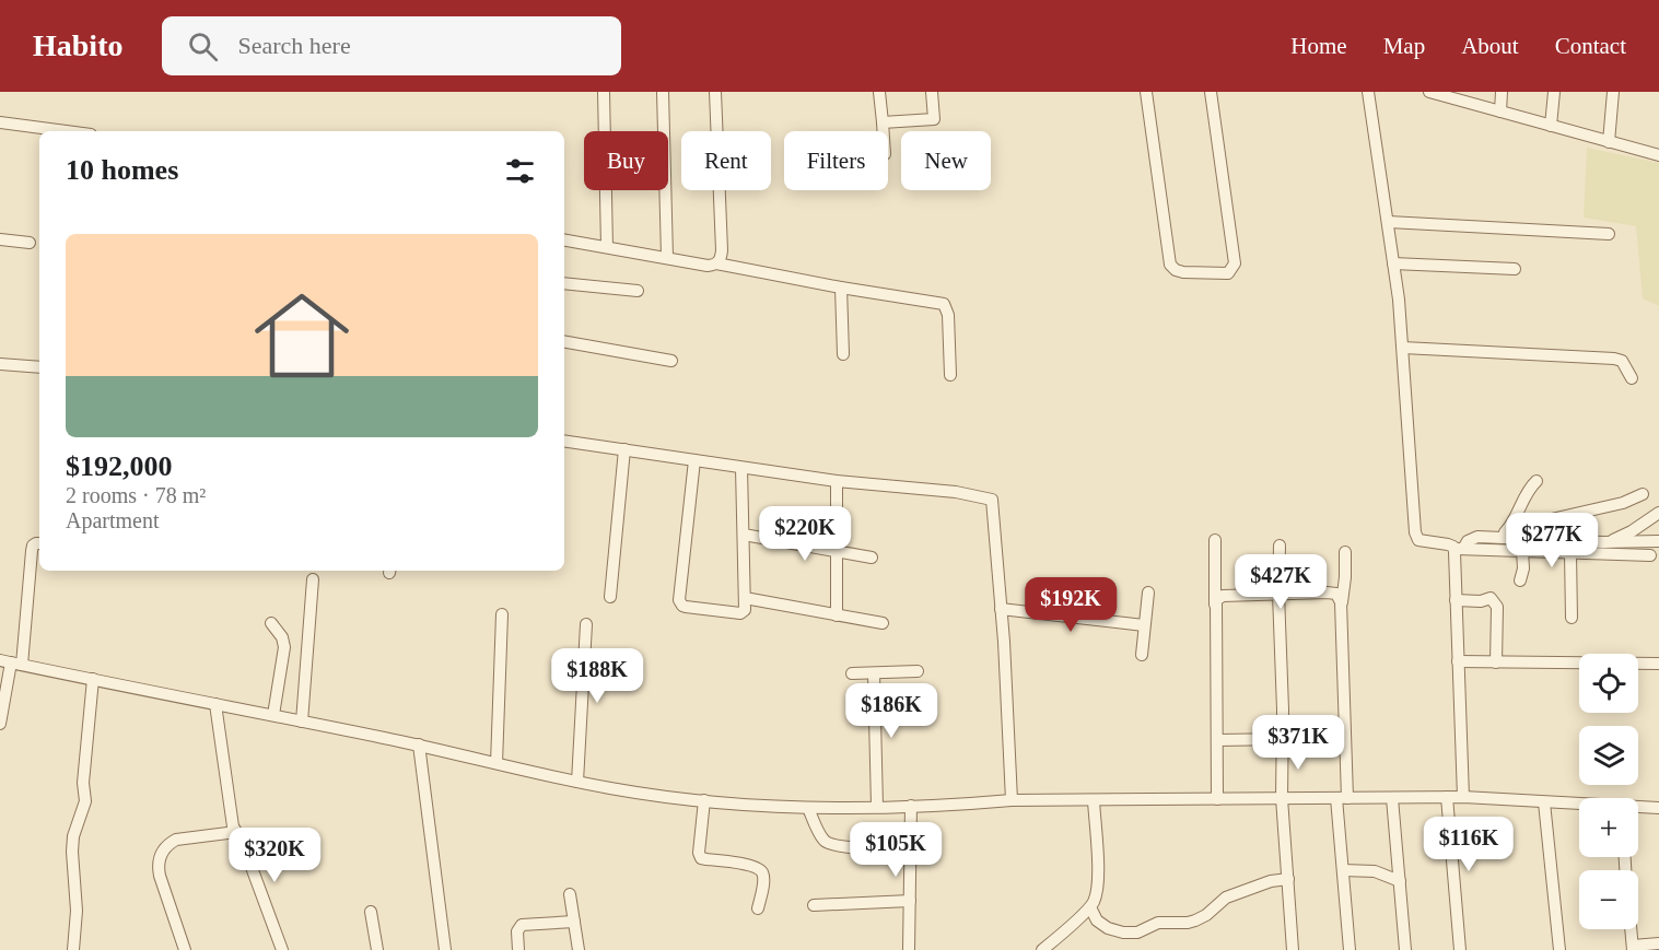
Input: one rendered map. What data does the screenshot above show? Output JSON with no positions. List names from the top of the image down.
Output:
{
  "page": {
    "header": "Habito",
    "search": "Search here",
    "nav": [
      "Home",
      "Map",
      "About",
      "Contact"
    ],
    "chip": [
      "Buy",
      "Rent",
      "Filters",
      "New"
    ],
    "heading": "10 homes",
    "list": [
      {
        "name": "$192,000",
        "note": "2 rooms · 78 m² · Apartment"
      }
    ],
    "price": [
      "$220K",
      "$277K",
      "$427K",
      "$192K",
      "$188K",
      "$186K",
      "$371K",
      "$116K",
      "$105K",
      "$320K"
    ],
    "map_buttons": ["+", "−"]
  }
}
